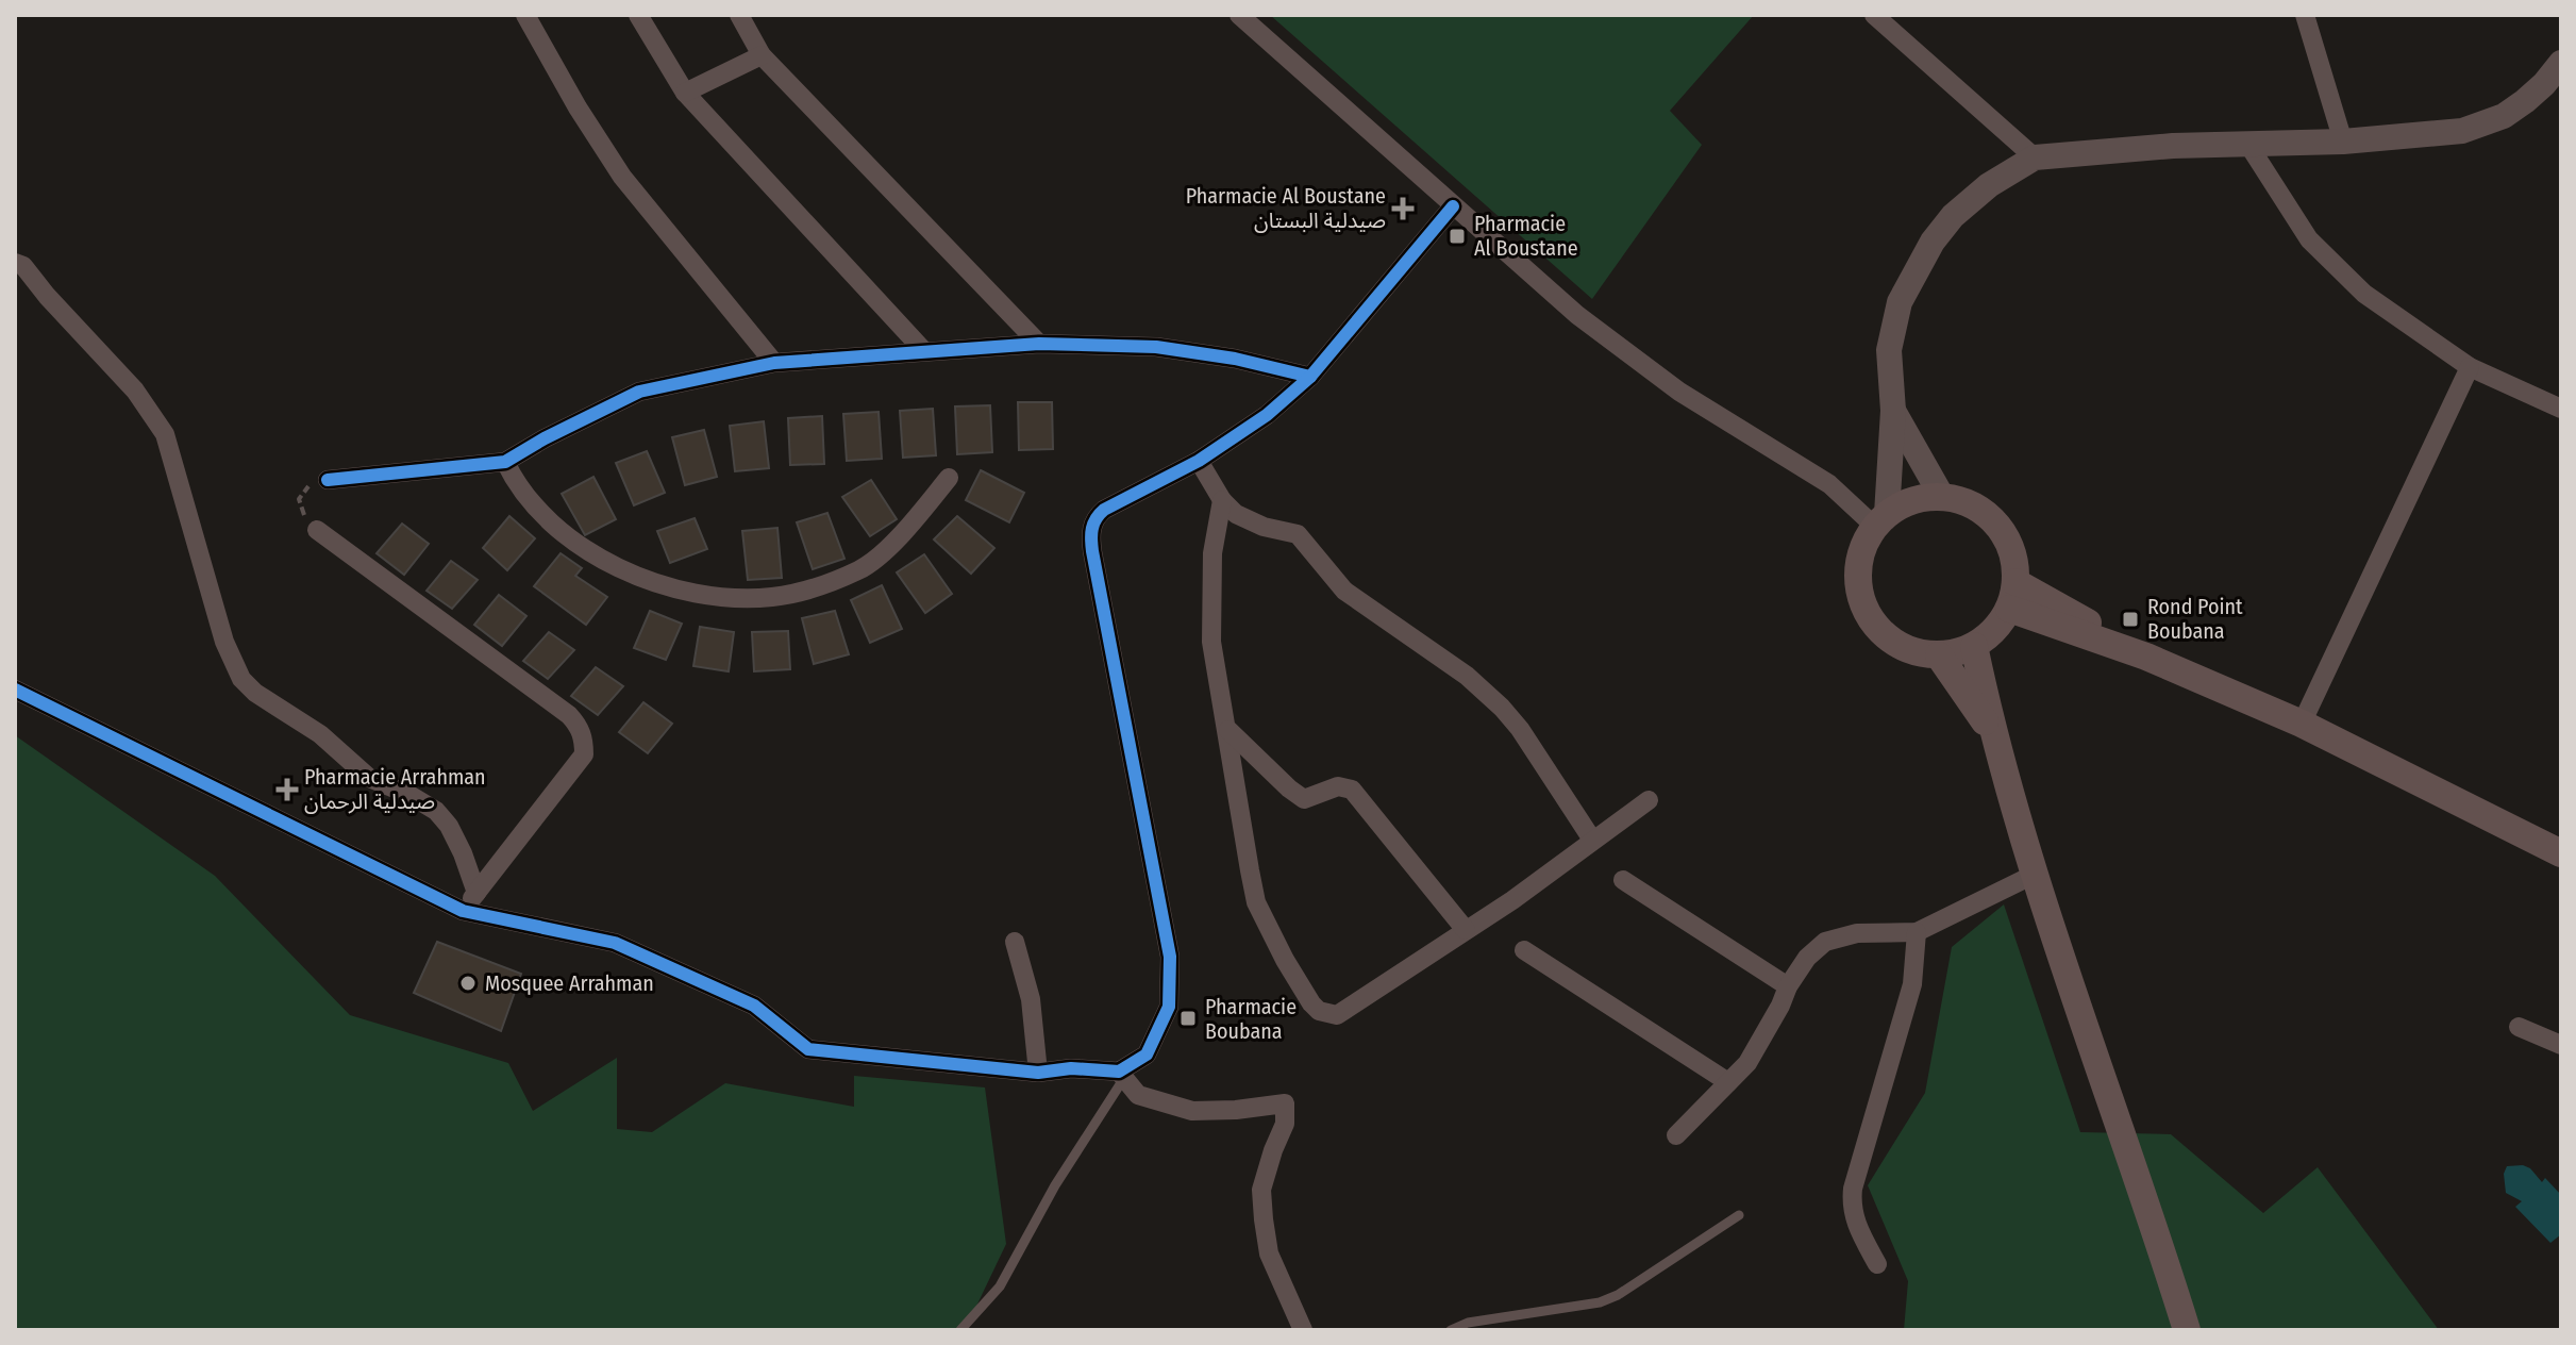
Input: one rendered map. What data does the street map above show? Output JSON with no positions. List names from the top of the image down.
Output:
{
  "places": {
    "health": ["Pharmacie Al Boustane صيدلية البستان", "Pharmacie Arrahman صيدلية الرحمان"],
    "transit": ["Pharmacie Al Boustane", "Rond Point Boubana", "Pharmacie Boubana"],
    "other": ["Mosquee Arrahman"]
  }
}
